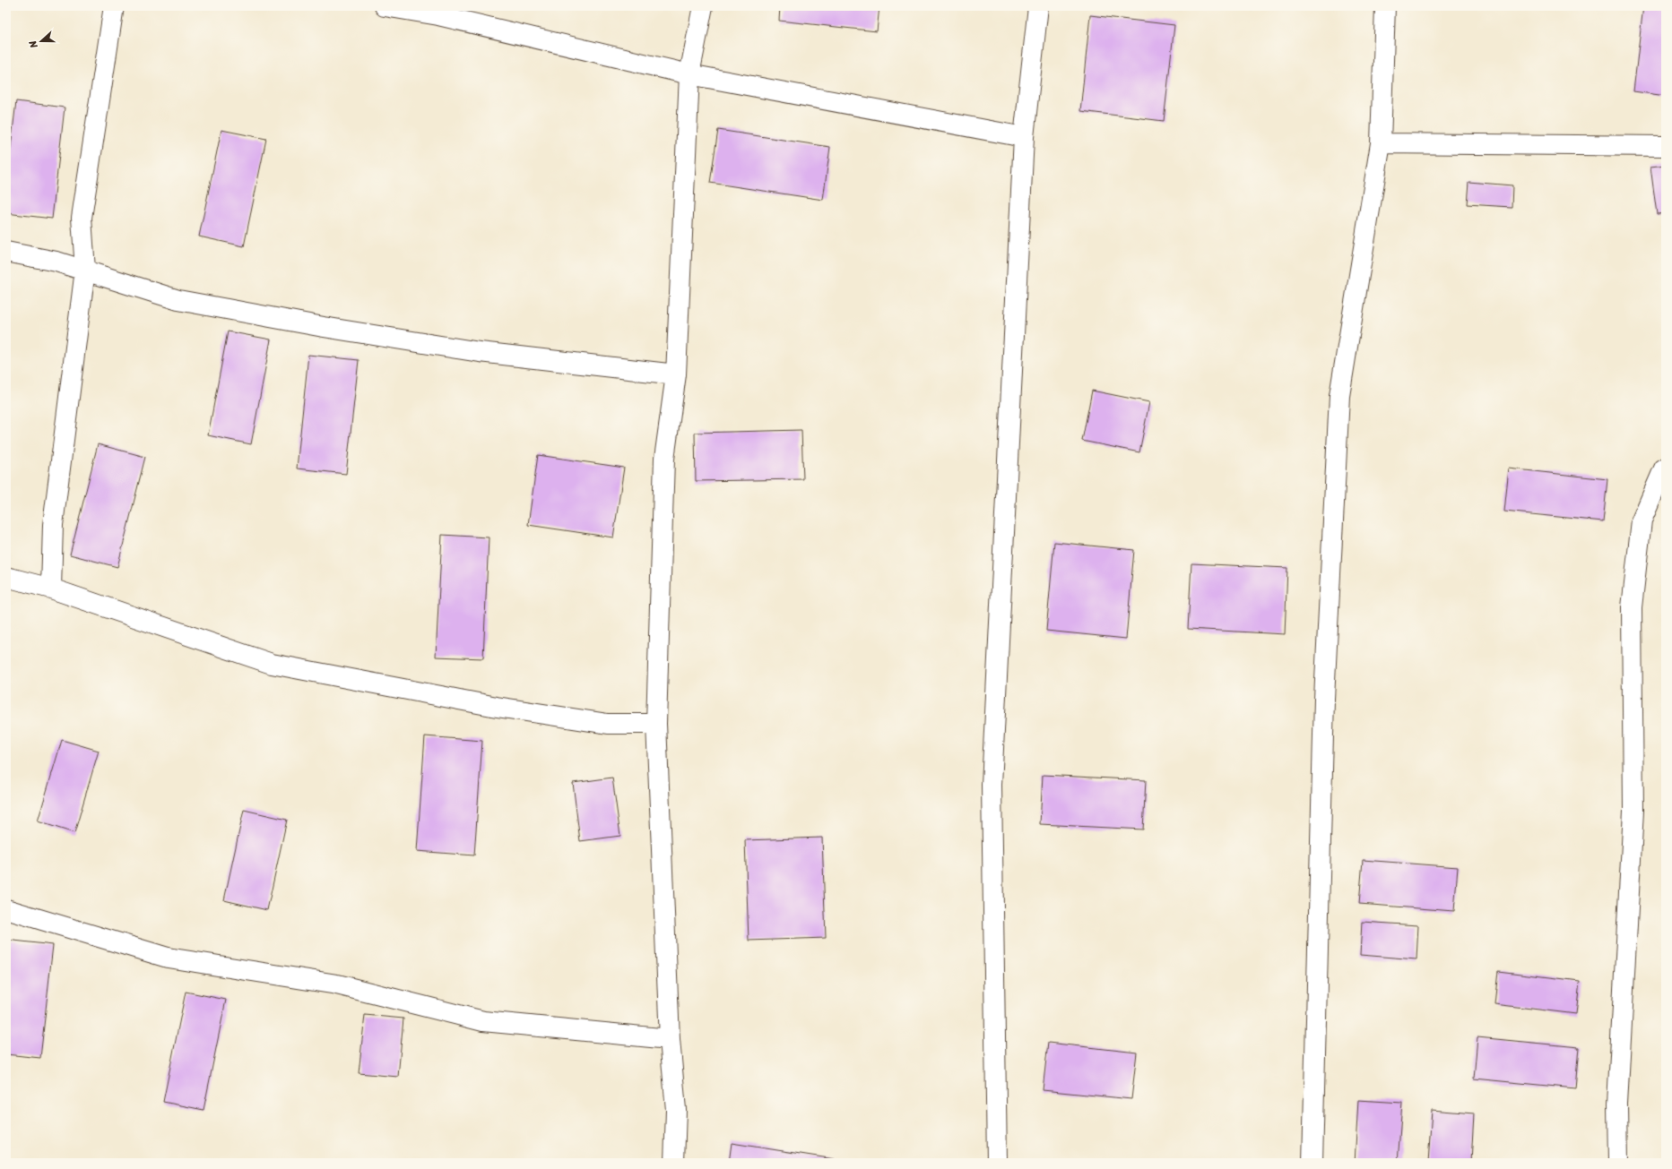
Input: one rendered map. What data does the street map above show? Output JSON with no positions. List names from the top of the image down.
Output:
{
  "north": "left"
}
